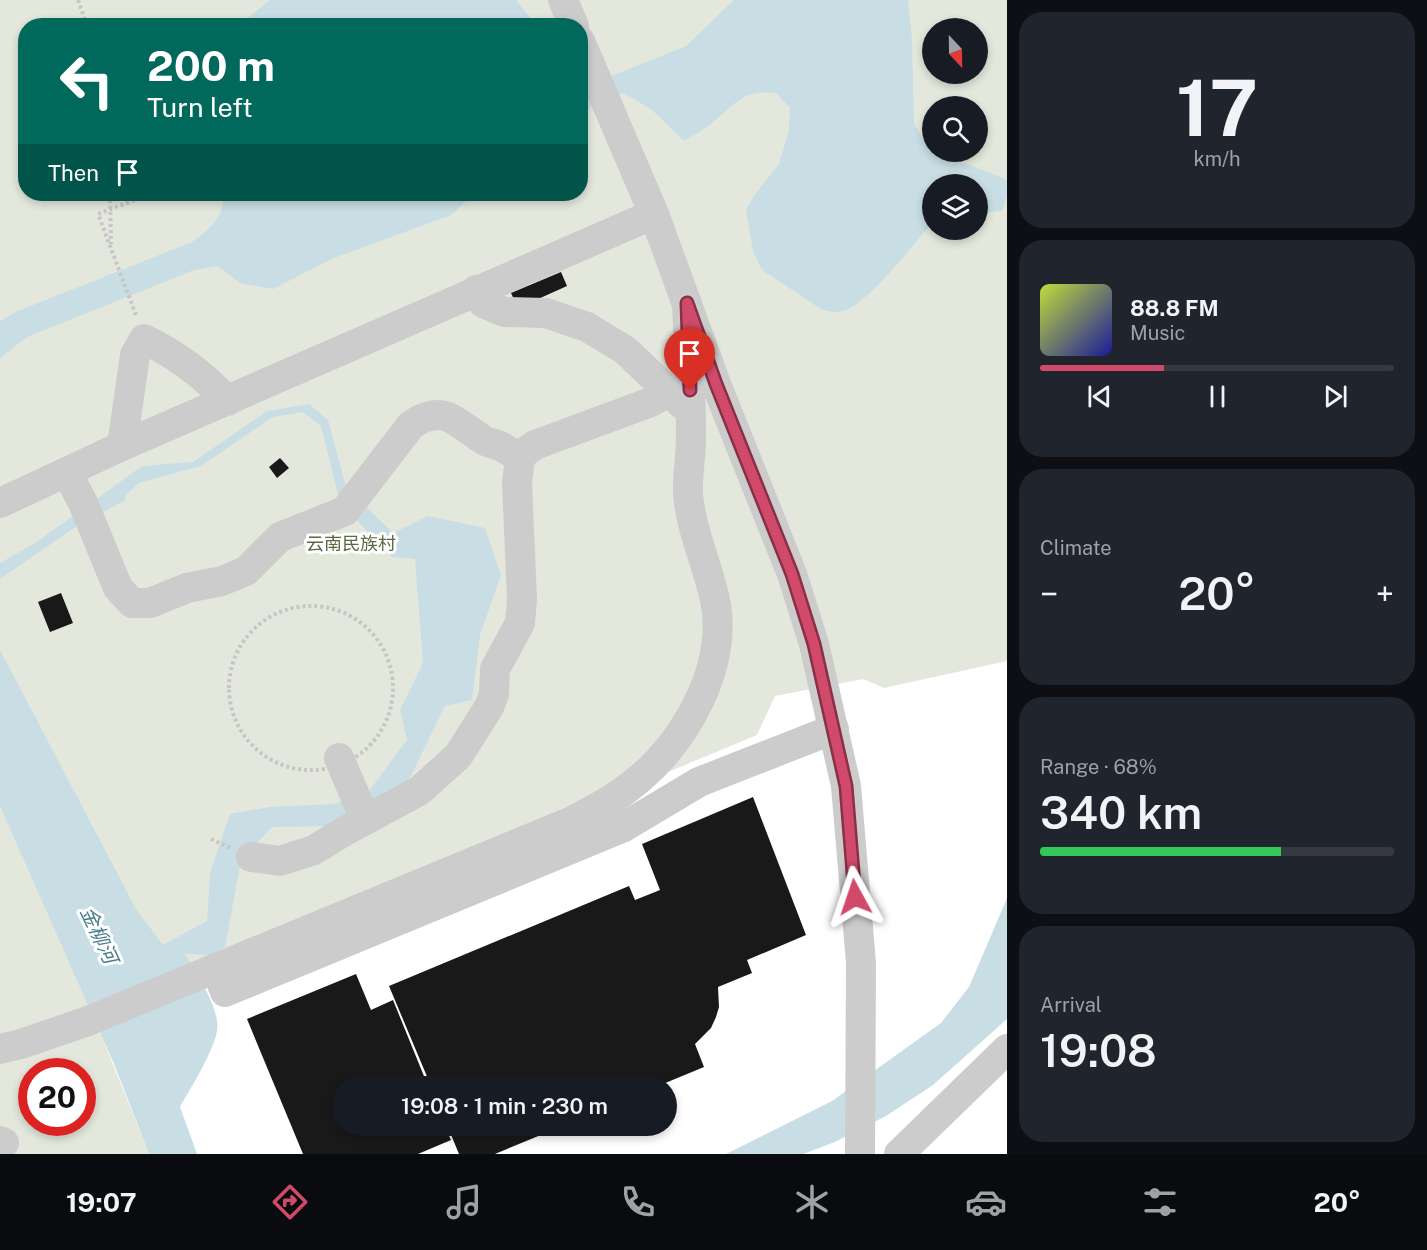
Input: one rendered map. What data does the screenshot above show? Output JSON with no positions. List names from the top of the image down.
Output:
{
  "water": ["金柳河"],
  "parks": ["云南民族村"],
  "north": "bottom",
  "page": {
    "tile": [
      ["17", "km/h"],
      "Climate",
      ["Range · 68%", "340 km"],
      ["Arrival", "19:08"]
    ],
    "turn": ["200 m", "Turn left"],
    "then": "Then",
    "song": ["88.8 FM", "Music"],
    "heat": ["−", "20°", "+"],
    "limit": "20",
    "trip": "19:08 · 1 min · 230 m",
    "tabs": ["19:07", "20°"]
  }
}
